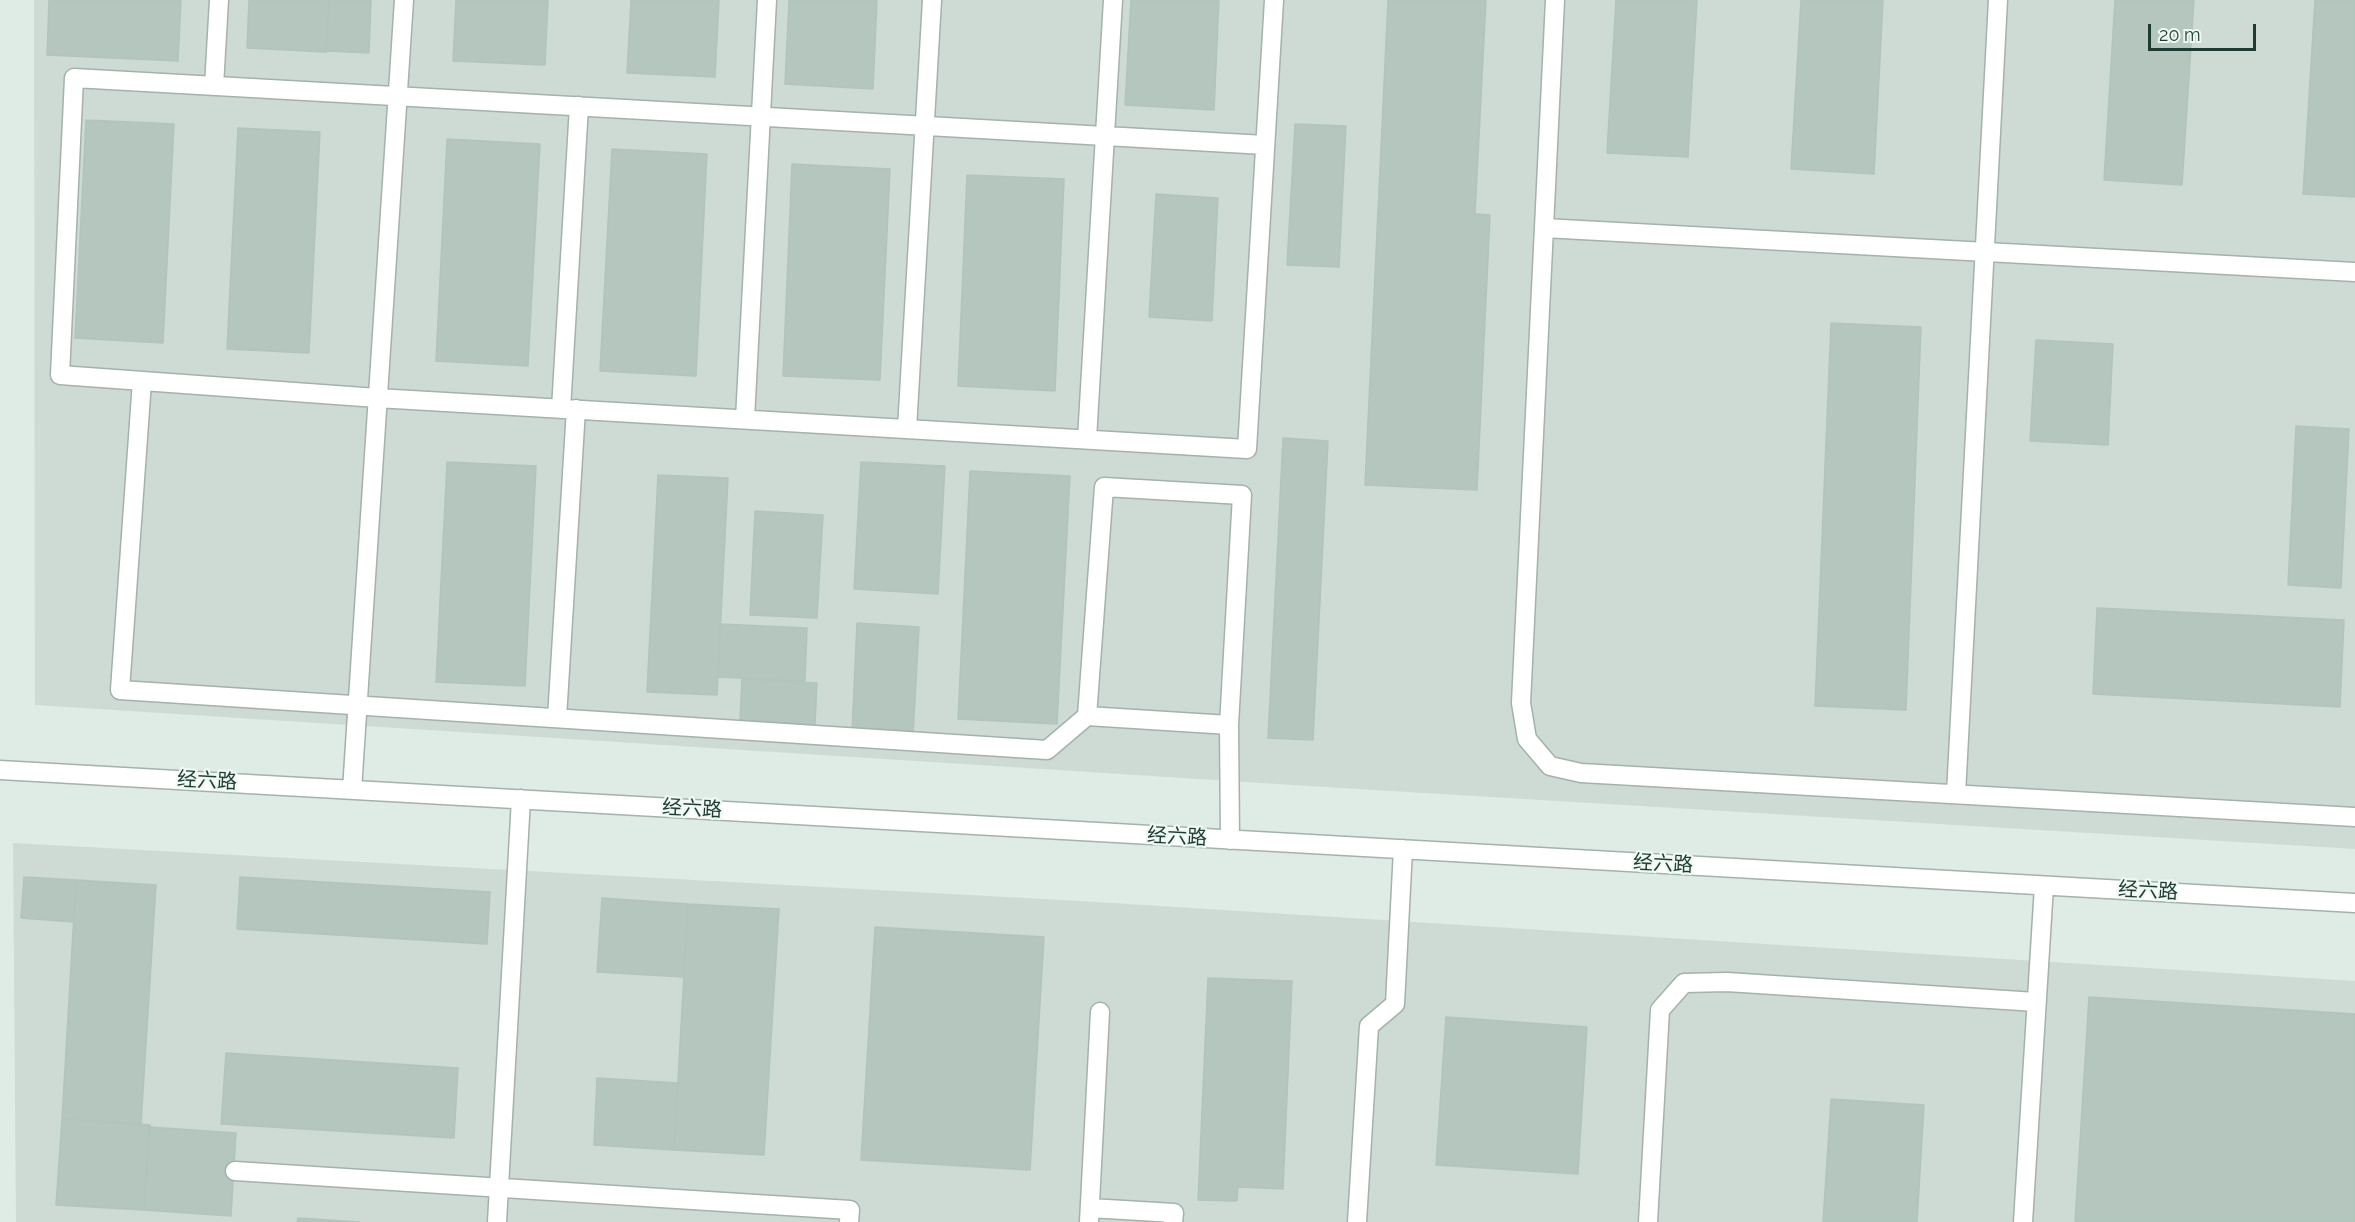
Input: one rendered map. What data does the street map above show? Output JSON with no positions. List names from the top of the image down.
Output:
{
  "streets": {
    "street": ["经六路"]
  },
  "scale_bar": "20 m"
}
